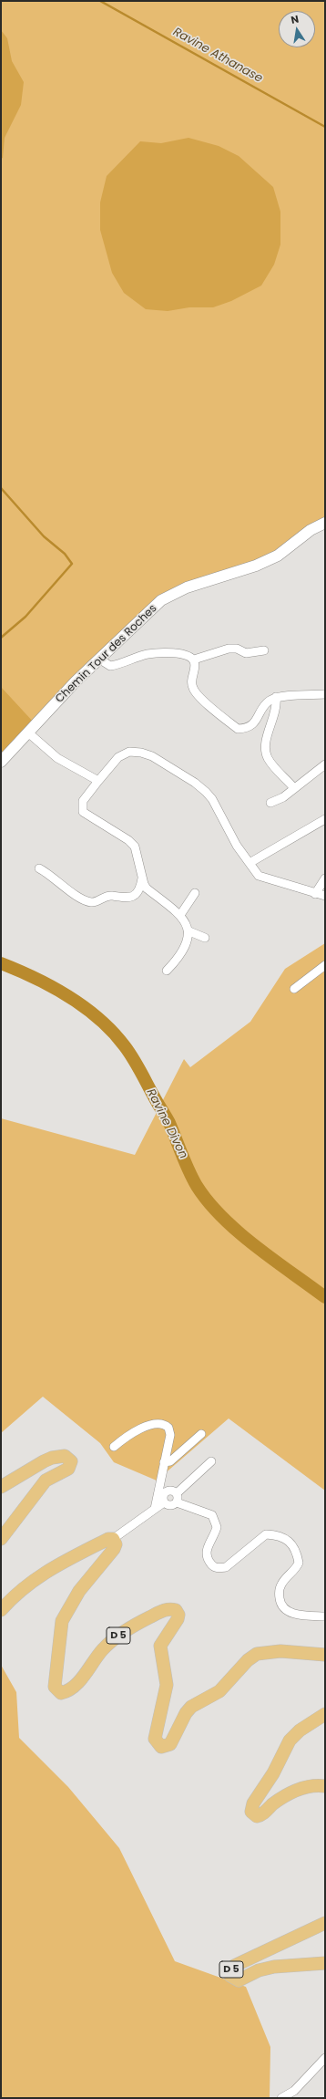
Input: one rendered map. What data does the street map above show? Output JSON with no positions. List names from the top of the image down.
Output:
{
  "streets": {
    "main road": ["D 5"],
    "street": ["Chemin Tour des Roches"]
  },
  "water": ["Ravine Athanase", "Ravine Divon"],
  "north": "top"
}
